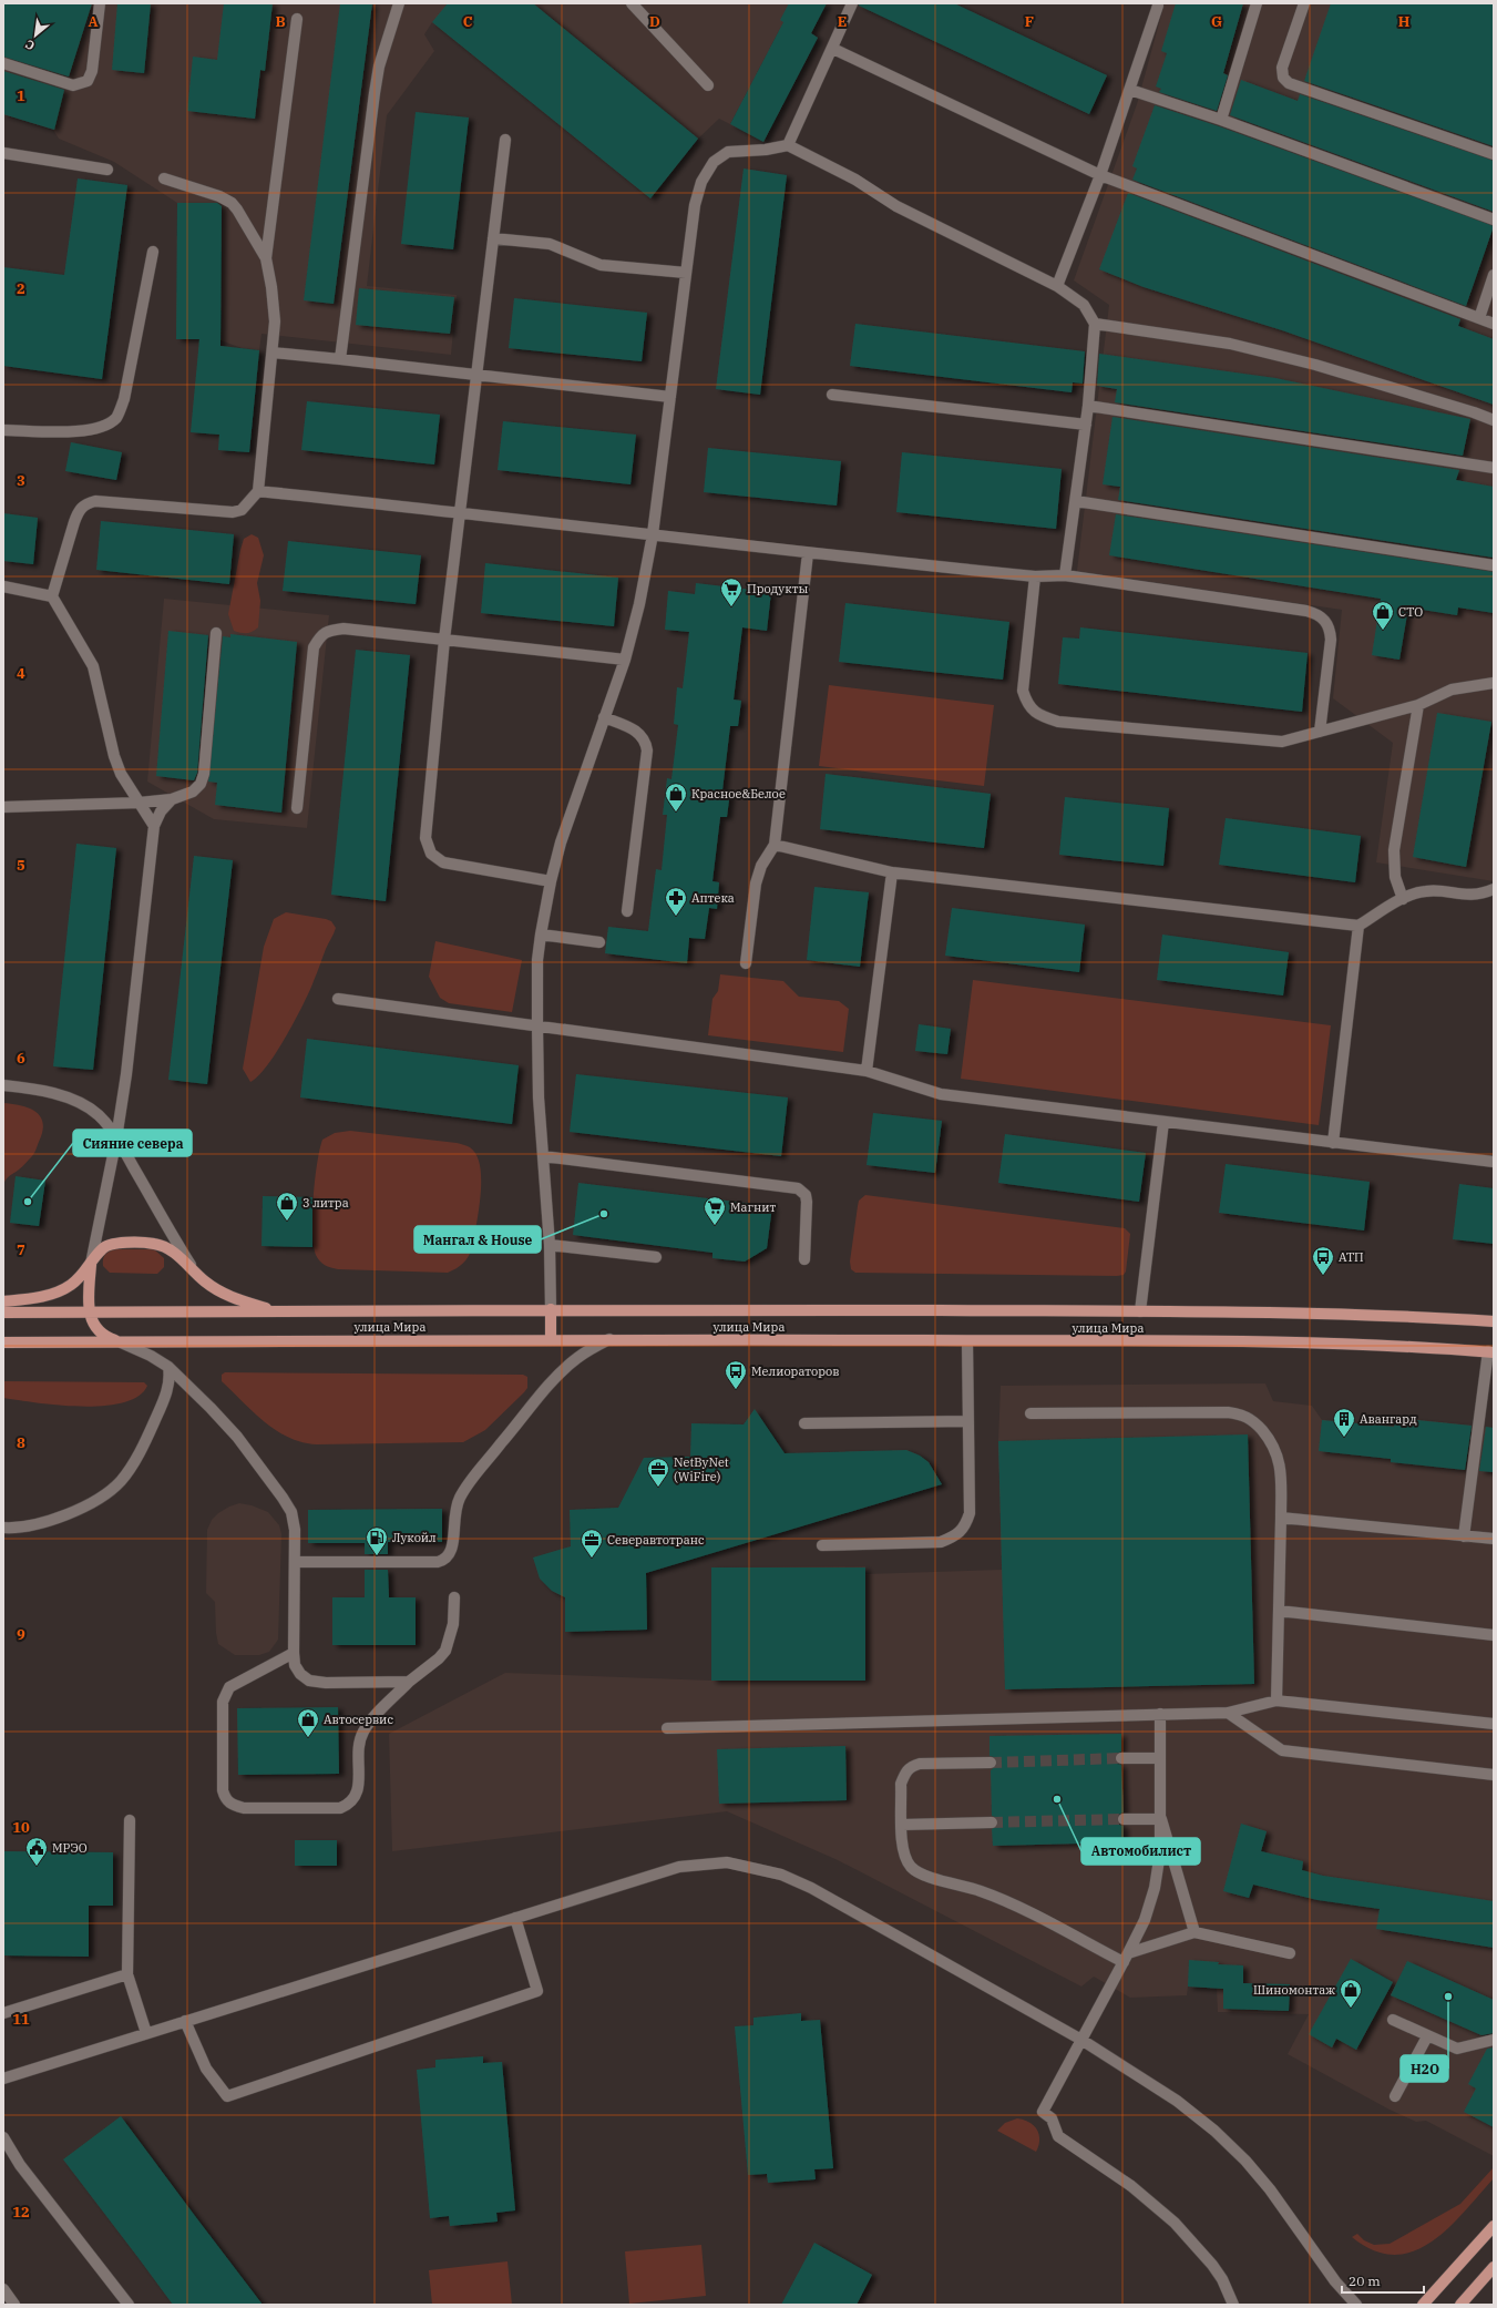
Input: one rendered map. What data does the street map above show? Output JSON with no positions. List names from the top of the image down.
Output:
{
  "streets": {
    "main road": ["улица Мира"]
  },
  "places": {
    "supermarket": ["Продукты", "Магнит"],
    "shop": [
      "СТО",
      "Красное&Белое",
      "3 литра",
      "Автосервис",
      "Шиномонтаж"
    ],
    "pharmacy": ["Аптека"],
    "other": [
      "Сияние севера",
      "Мангал & House",
      "Автомобилист",
      "H2O"
    ],
    "bus stop": ["АТП", "Мелиораторов"],
    "building": ["Авангард"],
    "office": ["NetByNet (WiFire)", "Северавтотранс"],
    "fuel station": ["Лукойл"],
    "public building": ["МРЭО"]
  },
  "scale_bar": "20 m",
  "north": "bottom left",
  "grid": {
    "columns": [
      "A",
      "B",
      "C",
      "D",
      "E",
      "F",
      "G",
      "H"
    ],
    "rows": [
      "1",
      "2",
      "3",
      "4",
      "5",
      "6",
      "7",
      "8",
      "9",
      "10",
      "11",
      "12"
    ]
  }
}
